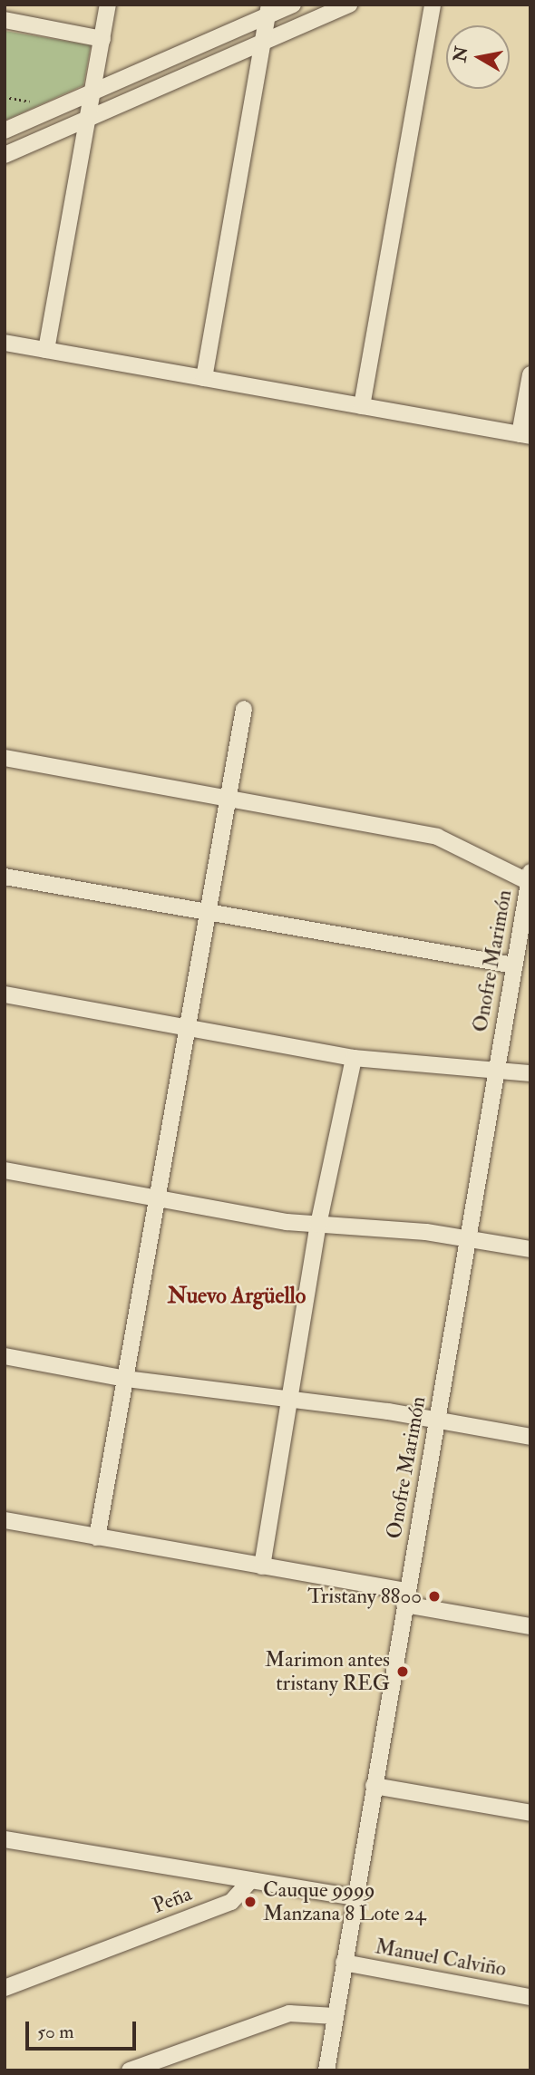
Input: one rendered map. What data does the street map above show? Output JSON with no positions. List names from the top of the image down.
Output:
{
  "streets": {
    "street": ["Onofre Marimón", "Peña", "Manuel Calviño"]
  },
  "crossings": [
    ["Onofre Marimón", "Manuel Calviño"]
  ],
  "districts": ["Nuevo Argüello"],
  "places": ["Tristany 8800", "Marimon antes tristany REG", "Cauque 9999 Manzana 8 Lote 24"],
  "scale_bar": "50 m",
  "north": "left"
}
